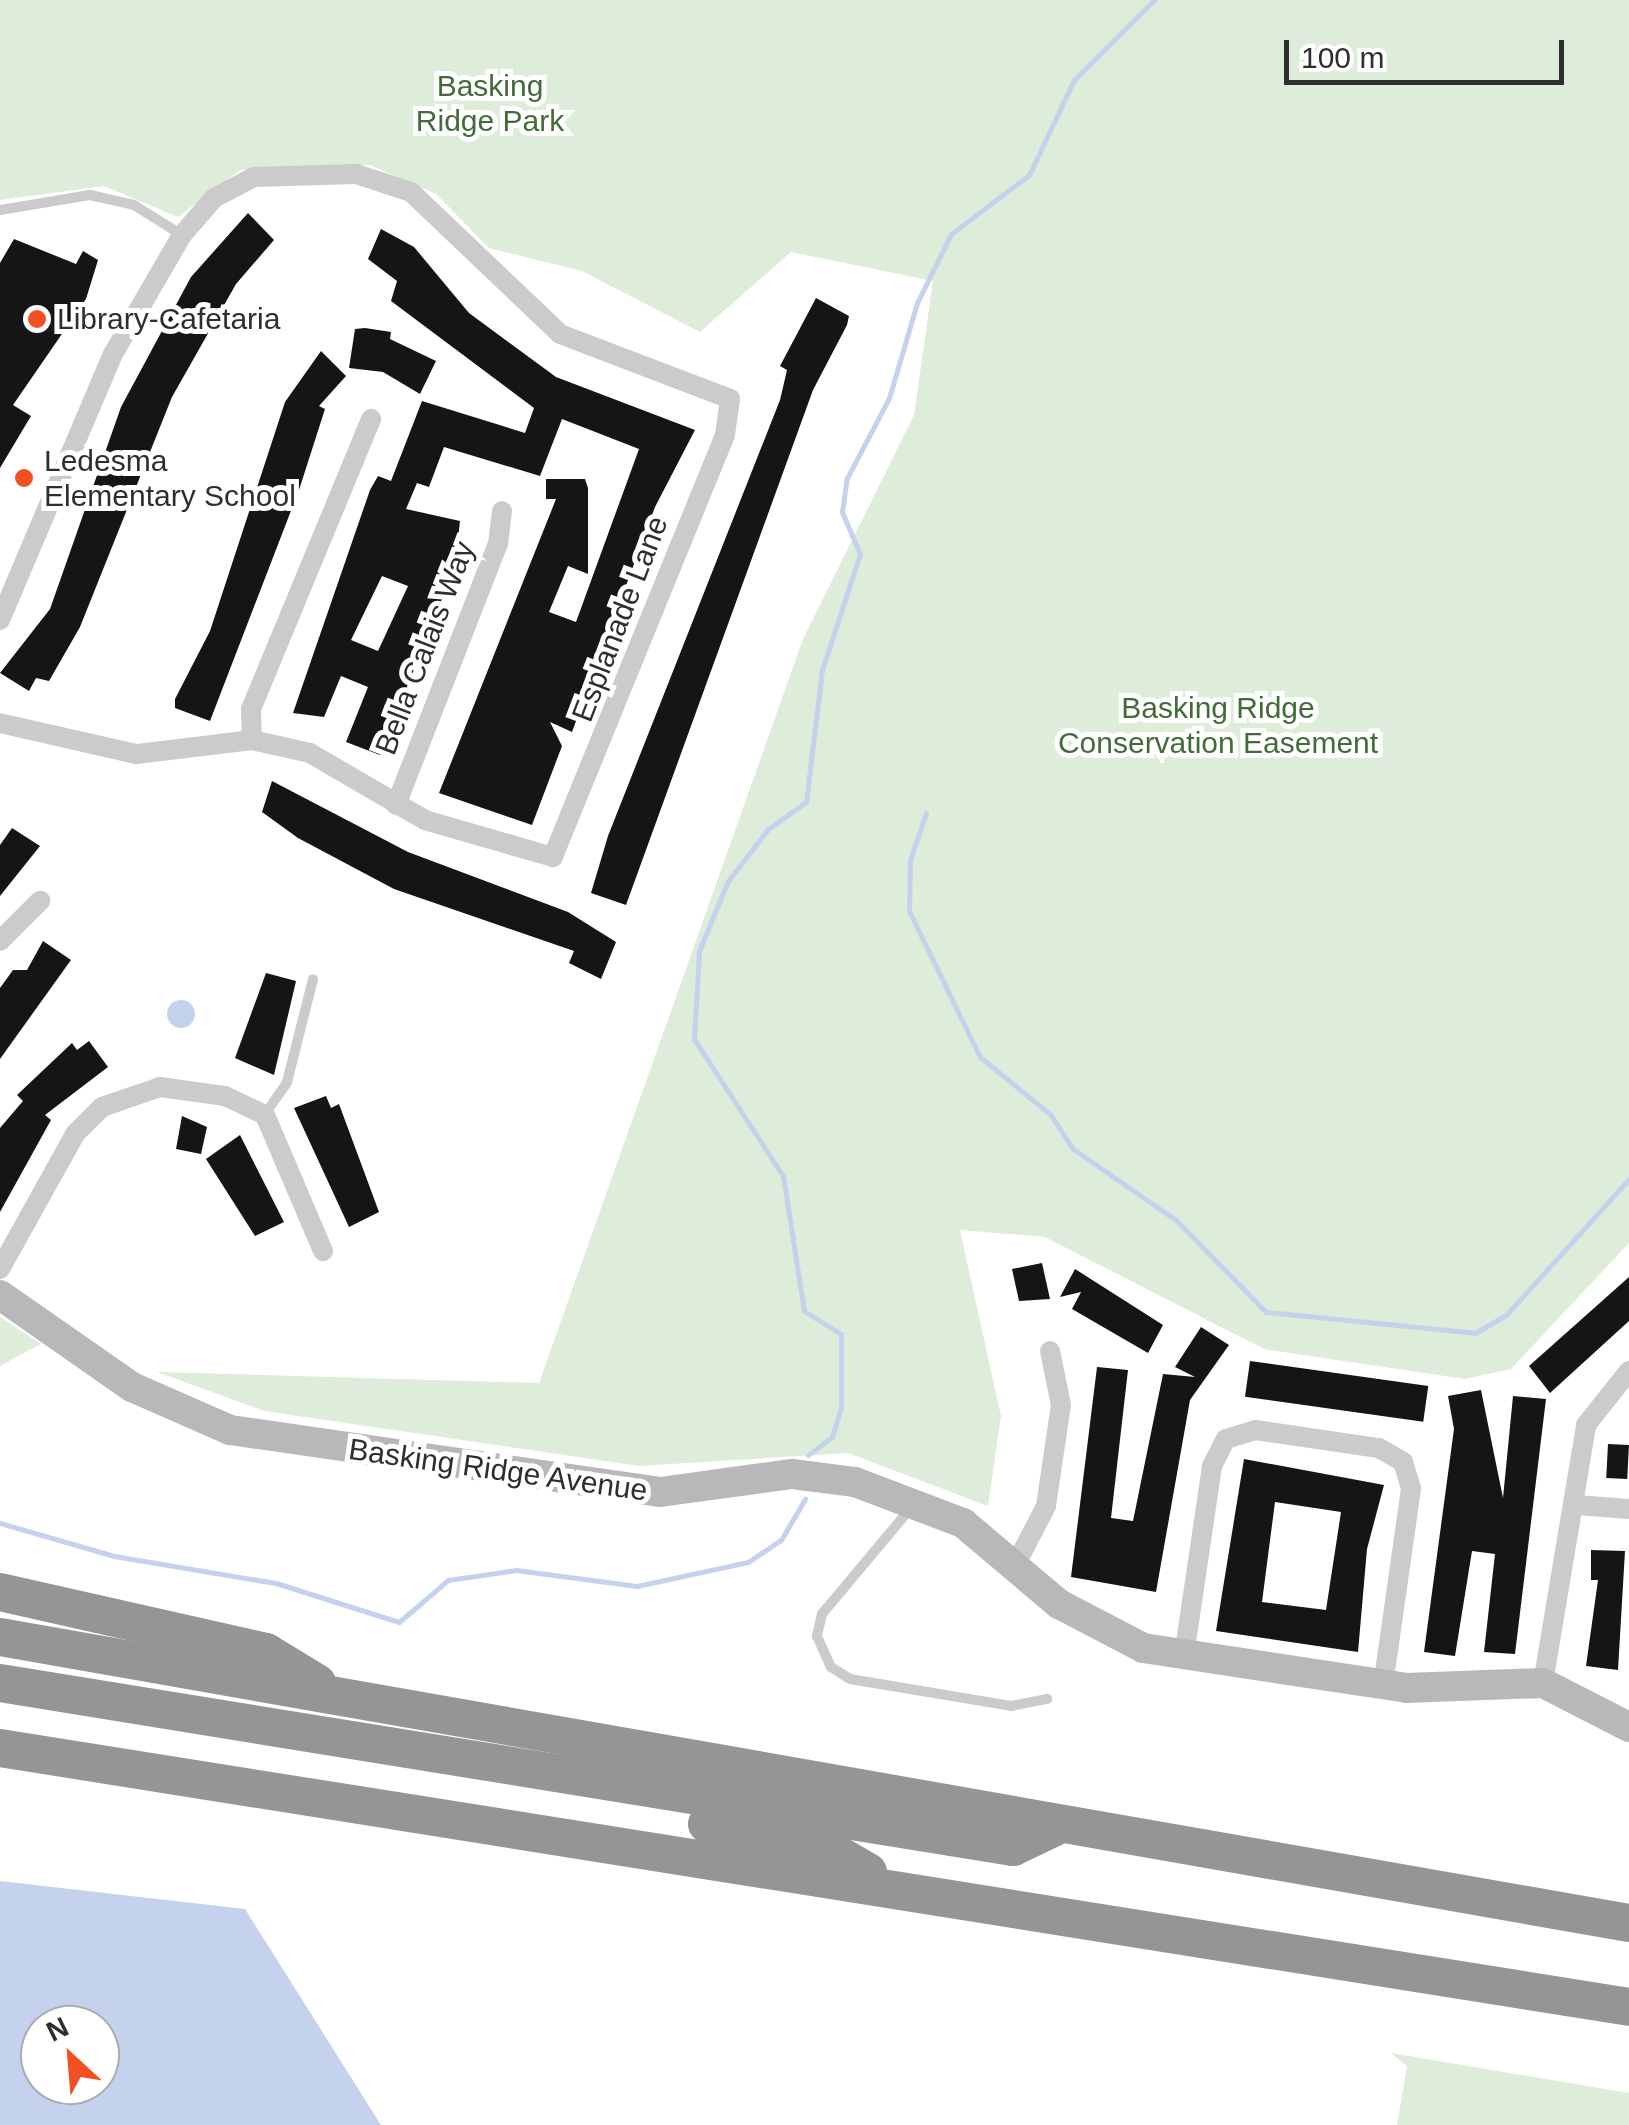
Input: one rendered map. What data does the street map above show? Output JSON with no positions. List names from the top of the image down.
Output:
{
  "streets": {
    "street": ["Esplanade Lane", "Bella Calais Way", "Basking Ridge Avenue"]
  },
  "crossings": [
    ["Esplanade Lane", "Bella Calais Way"]
  ],
  "parks": ["Basking Ridge Park", "Basking Ridge Conservation Easement"],
  "places": ["Library-Cafetaria", "Ledesma Elementary School"],
  "scale_bar": "100 m",
  "north": "top left"
}
